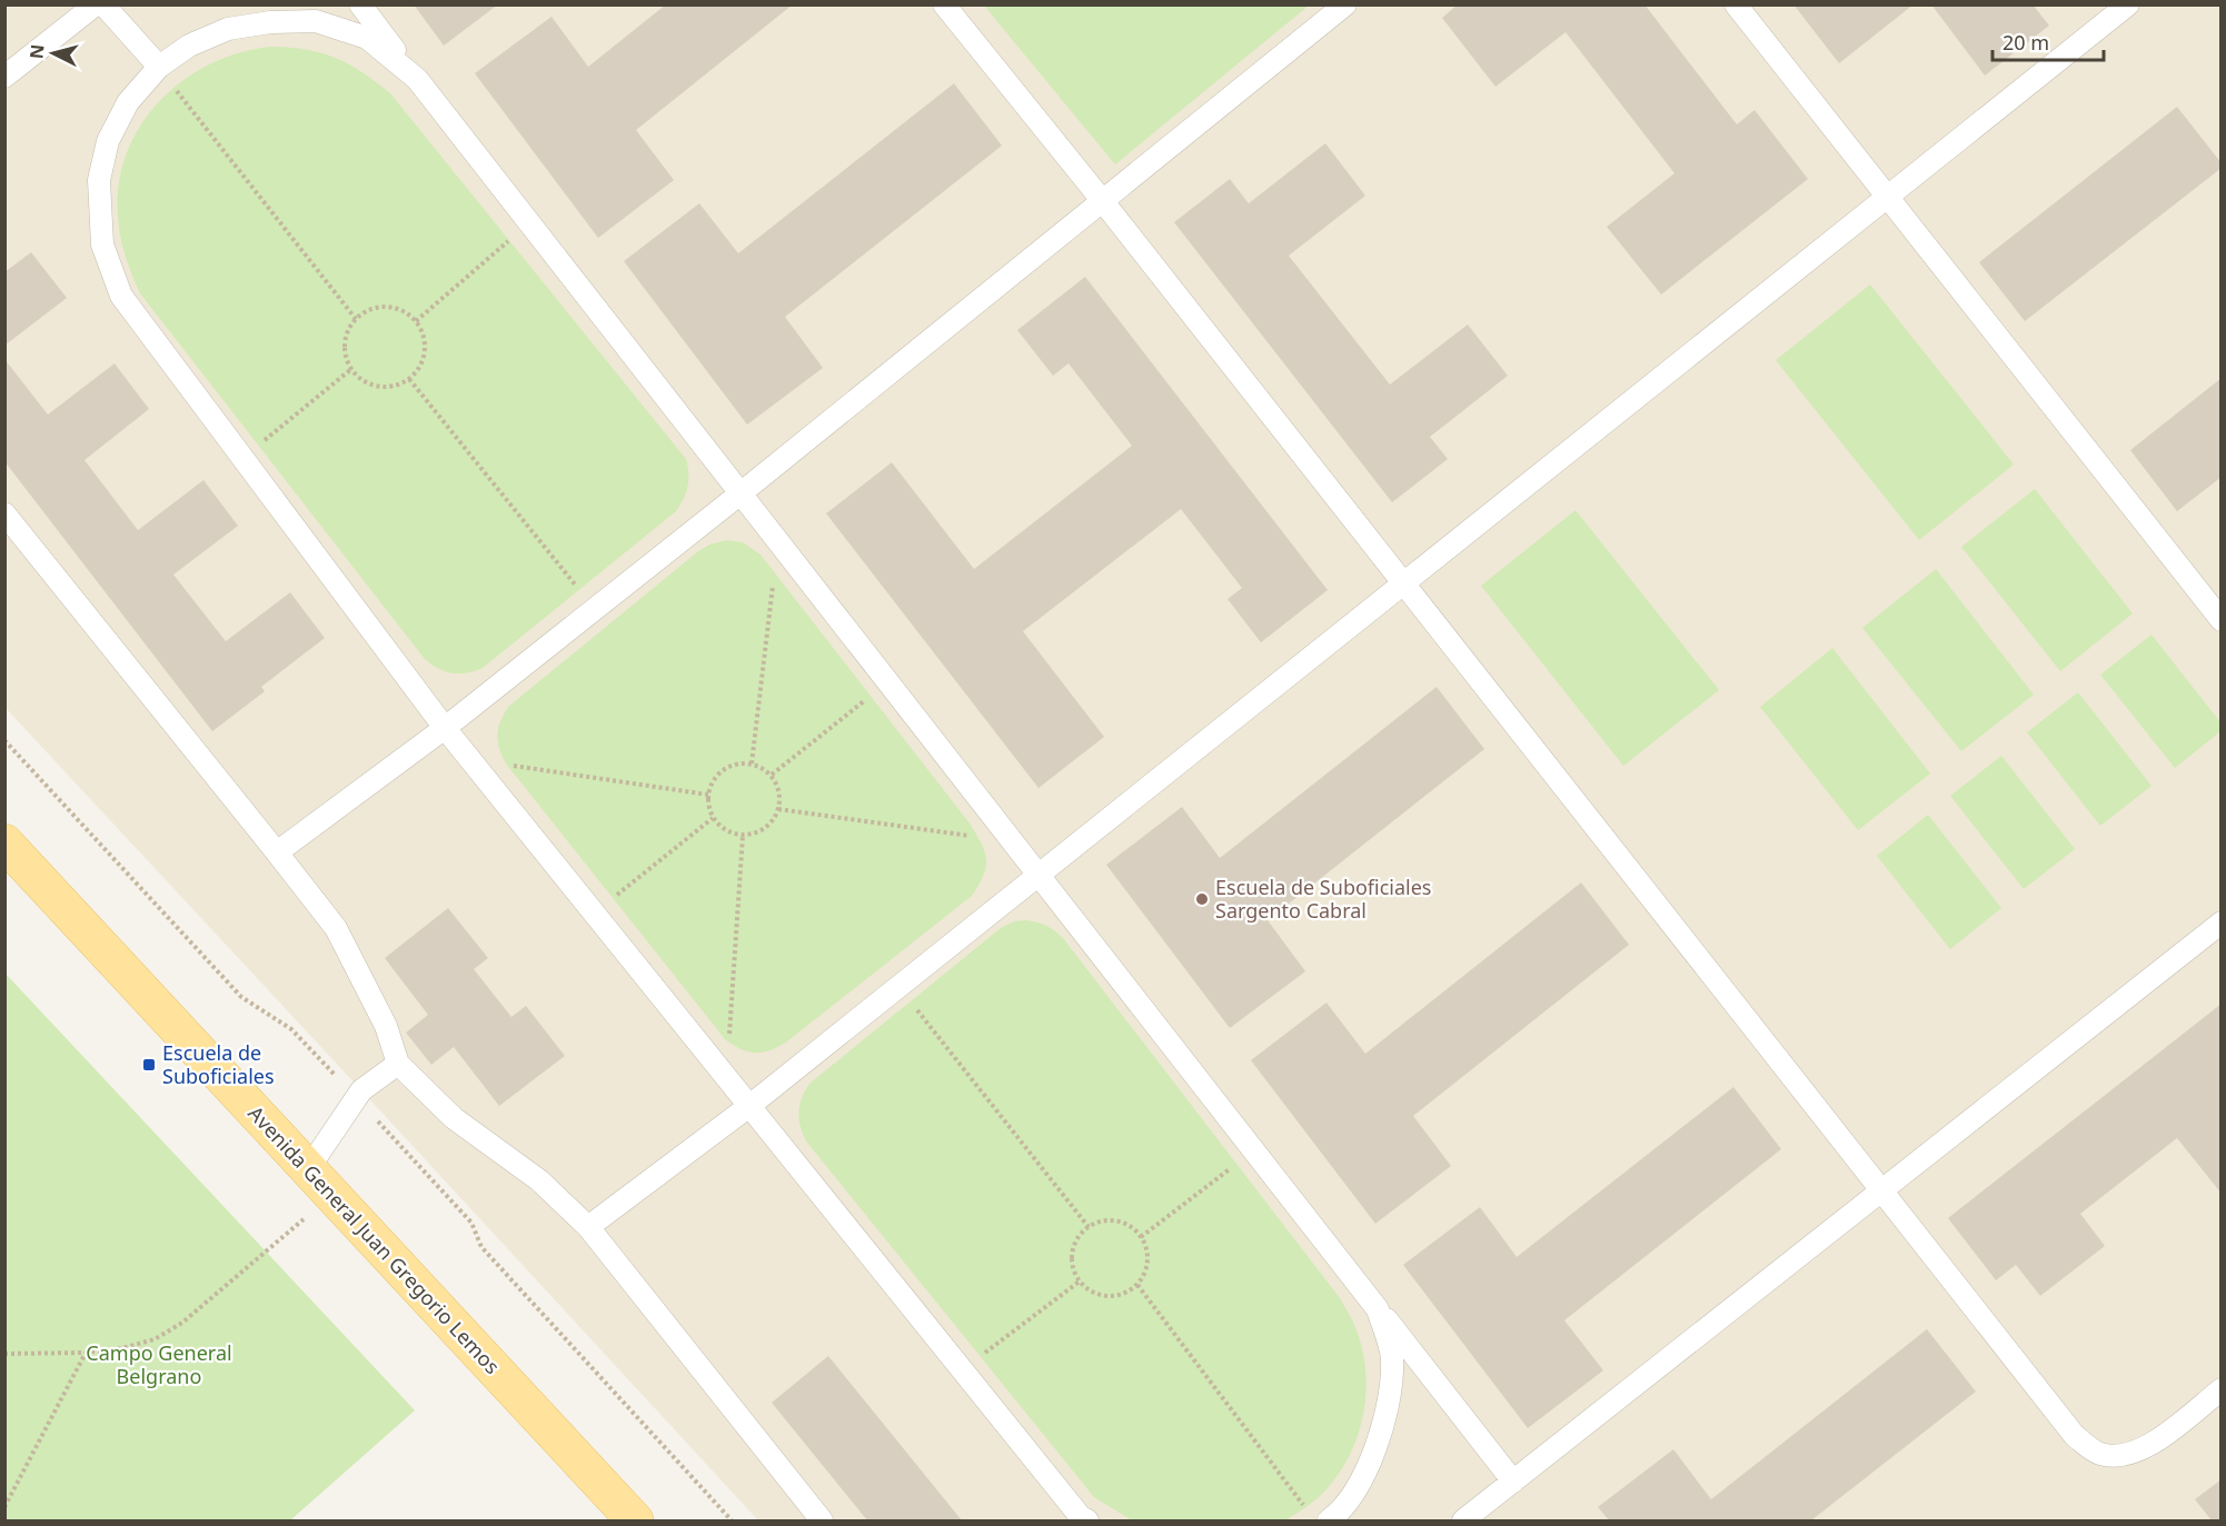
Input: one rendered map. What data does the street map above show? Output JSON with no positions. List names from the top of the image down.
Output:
{
  "streets": {
    "main road": ["Avenida General Juan Gregorio Lemos"]
  },
  "parks": ["Campo General Belgrano"],
  "places": {
    "other": ["Escuela de Suboficiales Sargento Cabral"],
    "transit": ["Escuela de Suboficiales"]
  },
  "scale_bar": "20 m",
  "north": "left"
}
